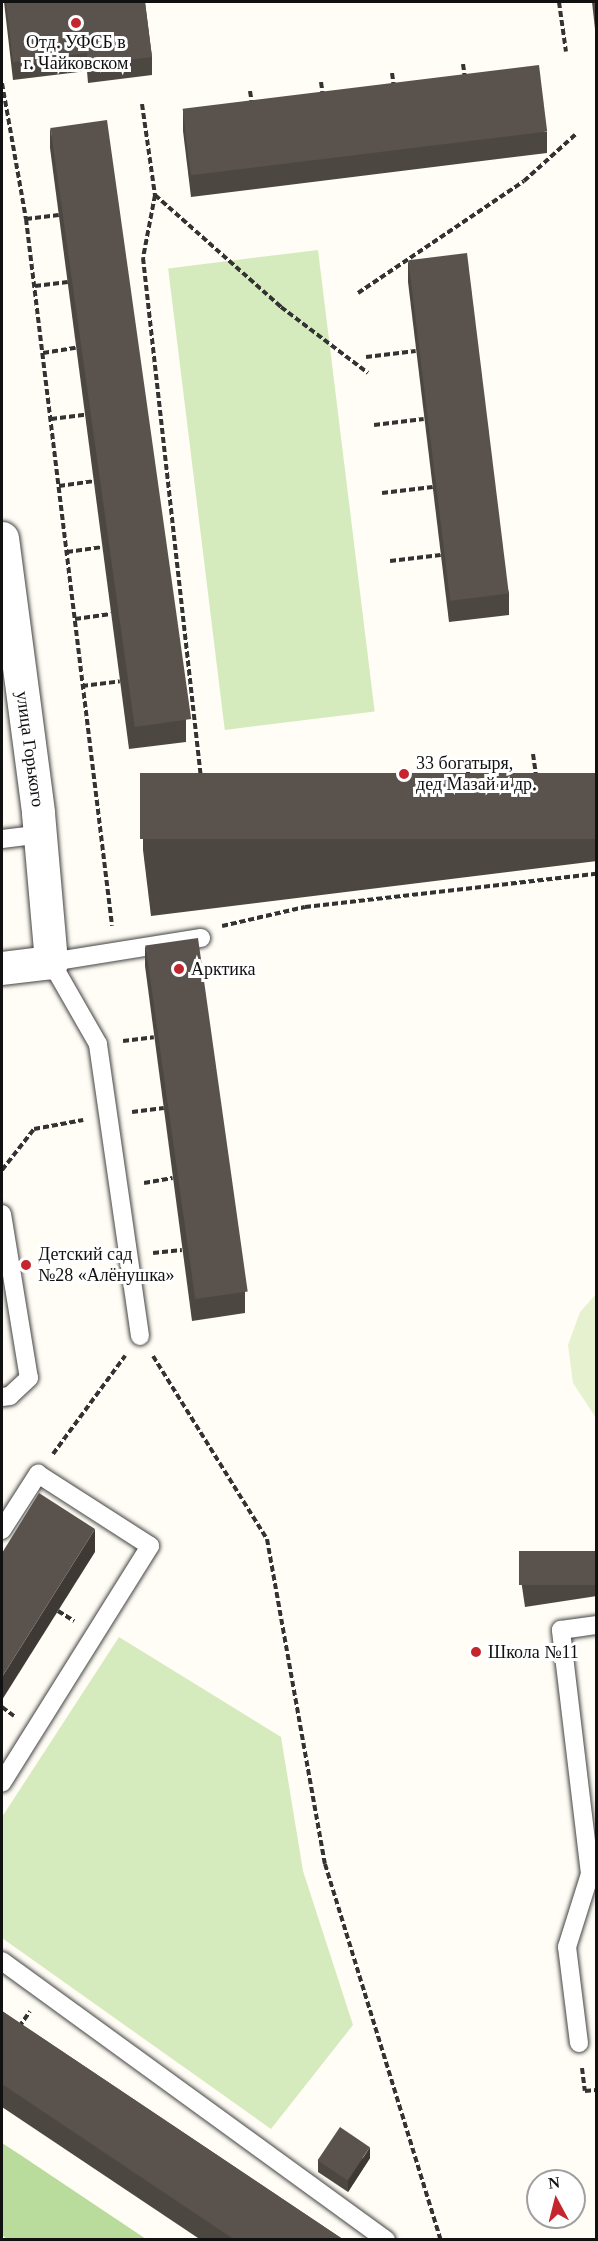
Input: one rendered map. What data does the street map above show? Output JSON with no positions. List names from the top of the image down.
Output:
{
  "streets": {
    "street": ["улица Горького"]
  },
  "places": [
    "Отд. УФСБ в г. Чайковском",
    "33 богатыря, дед Мазай и др.",
    "Арктика",
    "Детский сад №28 «Алёнушка»",
    "Школа №11"
  ],
  "north": "top"
}
